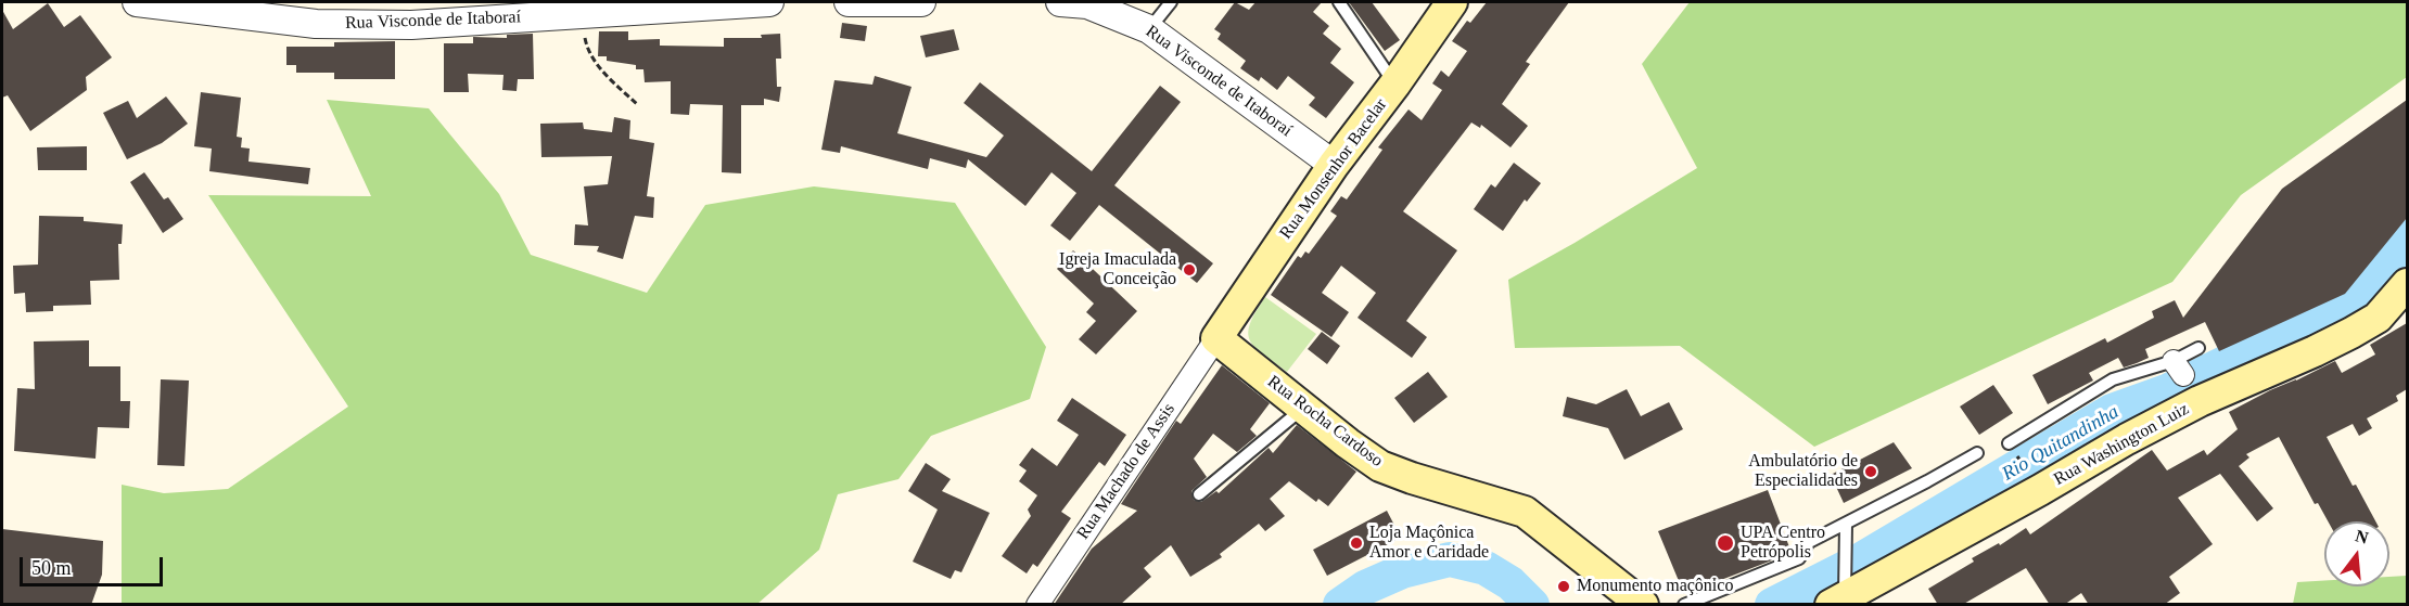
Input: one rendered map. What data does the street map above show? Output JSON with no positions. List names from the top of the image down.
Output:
{
  "streets": {
    "main road": ["Rua Monsenhor Bacelar", "Rua Rocha Cardoso", "Rua Washington Luiz"],
    "street": ["Rua Visconde de Itaboraí", "Rua Machado de Assis"]
  },
  "crossings": [
    ["Rua Visconde de Itaboraí", "Rua Monsenhor Bacelar"],
    ["Rua Monsenhor Bacelar", "Rua Rocha Cardoso"],
    ["Rua Monsenhor Bacelar", "Rua Machado de Assis"],
    ["Rua Rocha Cardoso", "Rua Machado de Assis"]
  ],
  "water": ["Rio Quitandinha"],
  "places": [
    "Igreja Imaculada Conceição",
    "Ambulatório de Especialidades",
    "Loja Maçônica Amor e Caridade",
    "UPA Centro Petrópolis",
    "Monumento maçônico"
  ],
  "scale_bar": "50 m",
  "north": "top"
}
